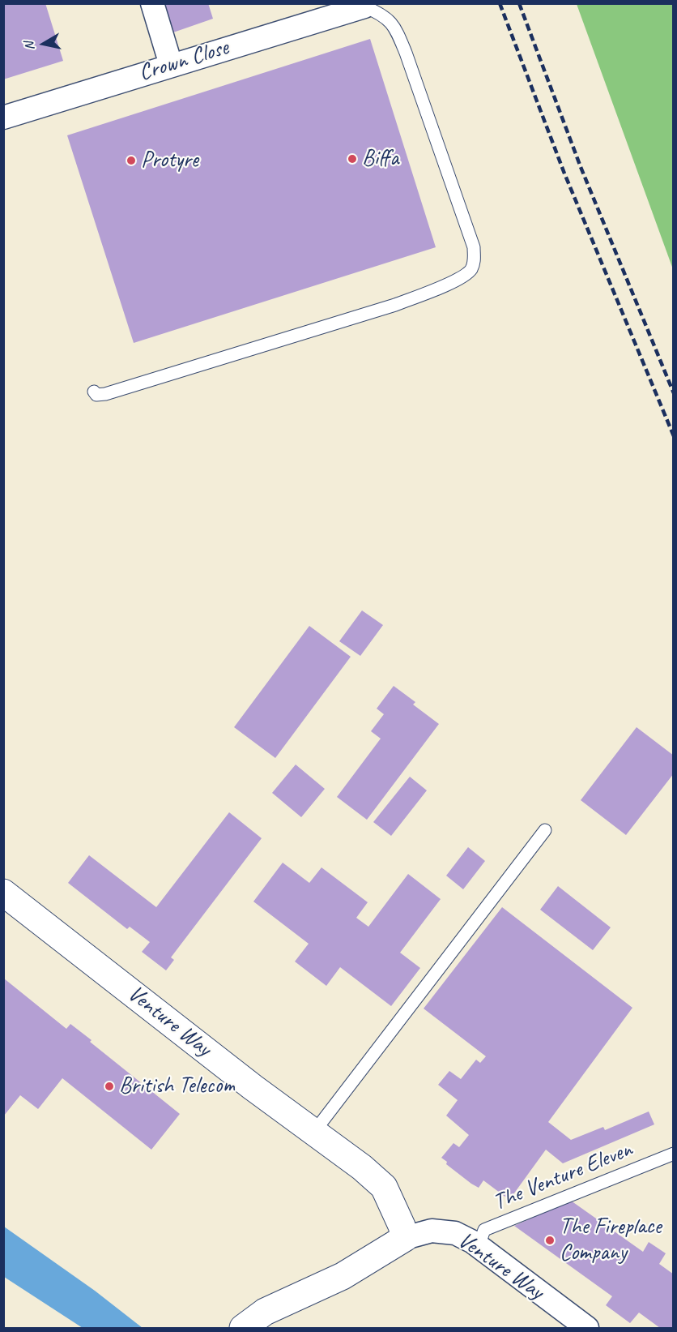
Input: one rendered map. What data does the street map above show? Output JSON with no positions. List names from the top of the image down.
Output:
{
  "streets": {
    "street": ["Crown Close", "Venture Way"],
    "lane": ["The Venture Eleven"]
  },
  "crossings": [
    ["Venture Way", "The Venture Eleven"]
  ],
  "places": [
    "Biffa",
    "Protyre",
    "British Telecom",
    "The Fireplace Company"
  ],
  "north": "left"
}
